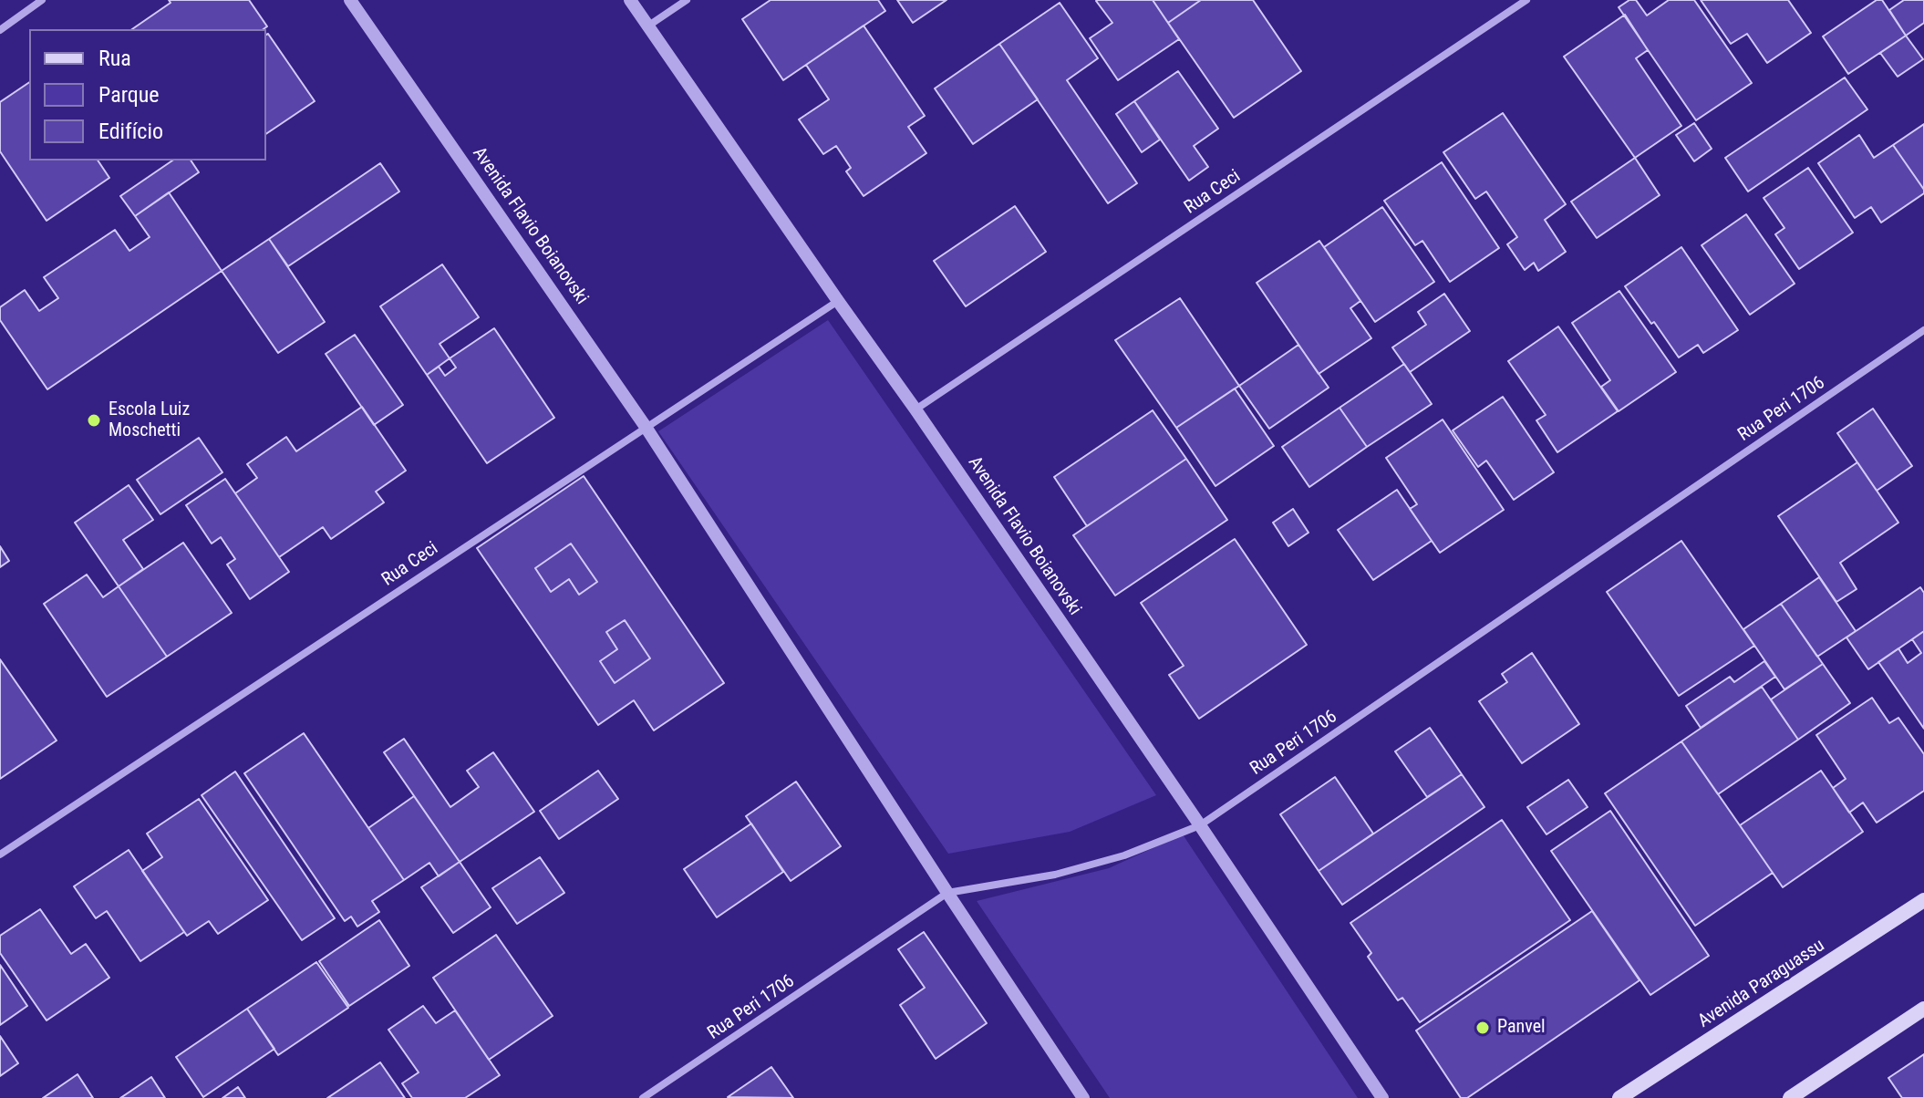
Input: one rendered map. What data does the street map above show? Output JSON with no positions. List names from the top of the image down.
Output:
{
  "streets": {
    "main road": ["Avenida Paraguassu"],
    "street": ["Rua Ceci", "Avenida Flavio Boianovski", "Rua Peri 1706"]
  },
  "crossings": [
    ["Rua Ceci", "Avenida Flavio Boianovski"],
    ["Avenida Flavio Boianovski", "Rua Peri 1706"]
  ],
  "places": ["Escola Luiz Moschetti", "Panvel"],
  "legend": ["Rua", "Parque", "Edifício"]
}
